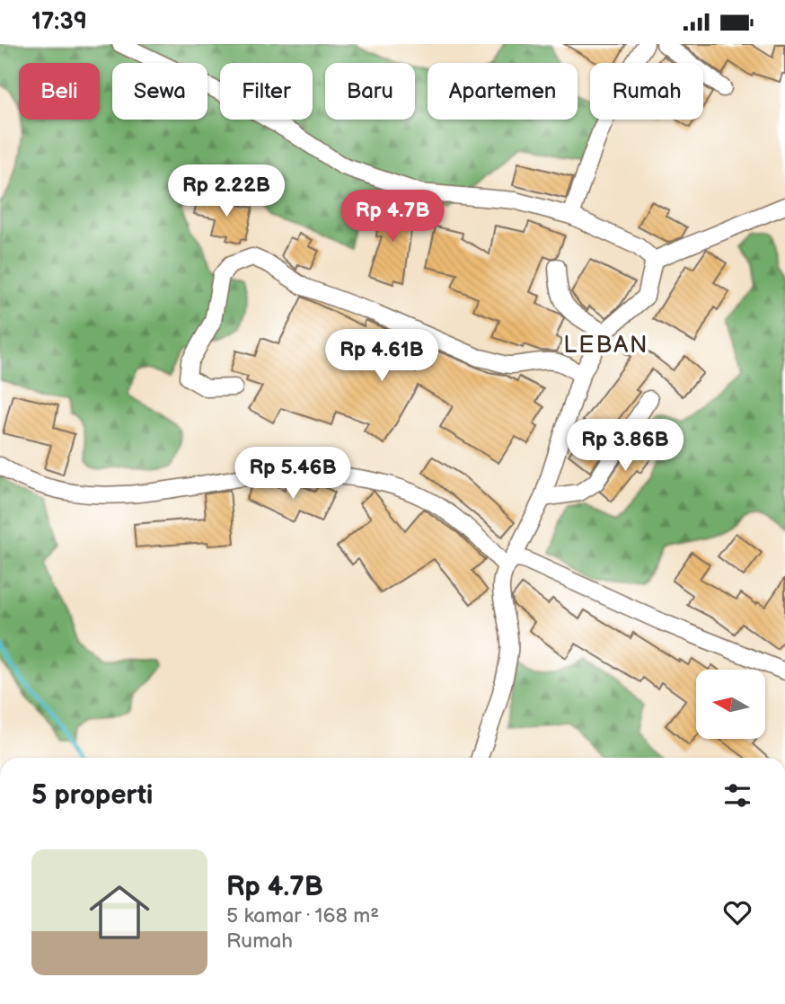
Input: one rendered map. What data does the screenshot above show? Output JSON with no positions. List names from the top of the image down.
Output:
{
  "districts": ["LEBAN"],
  "north": "left",
  "page": {
    "status": "17:39",
    "chip": [
      "Beli",
      "Sewa",
      "Filter",
      "Baru",
      "Apartemen",
      "Rumah"
    ],
    "price": [
      "Rp 2.22B",
      "Rp 4.7B",
      "Rp 4.61B",
      "Rp 3.86B",
      "Rp 5.46B"
    ],
    "heading": "5 properti",
    "list": [
      {
        "name": "Rp 4.7B",
        "note": "5 kamar · 168 m² · Rumah"
      }
    ]
  }
}
